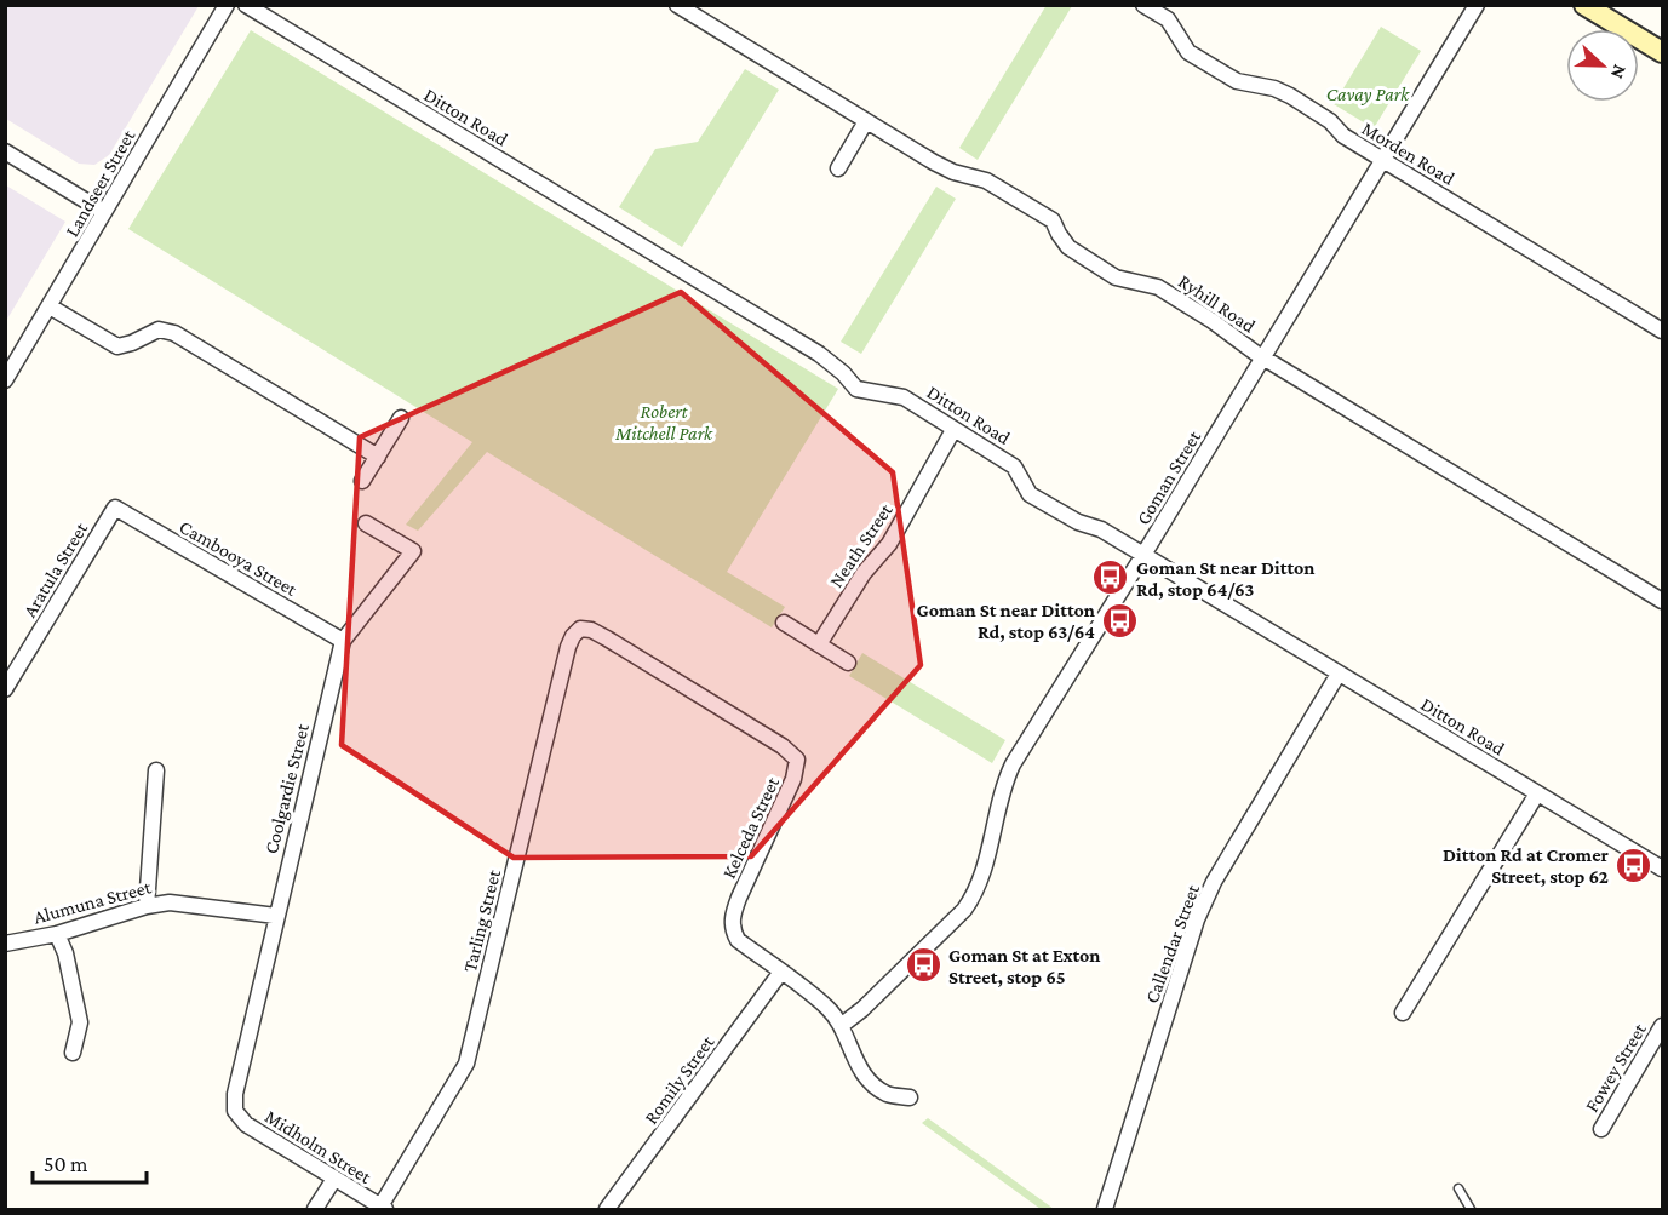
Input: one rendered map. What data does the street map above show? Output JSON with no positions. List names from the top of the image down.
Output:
{
  "streets": {
    "street": [
      "Ditton Road",
      "Morden Road",
      "Landseer Street",
      "Ryhill Road",
      "Goman Street",
      "Neath Street",
      "Cambooya Street",
      "Aratula Street",
      "Coolgardie Street",
      "Kelceda Street",
      "Alumuna Street",
      "Tarling Street",
      "Callendar Street",
      "Fowey Street",
      "Romily Street",
      "Midholm Street"
    ]
  },
  "crossings": [
    ["Ditton Road", "Goman Street"],
    ["Ditton Road", "Neath Street"],
    ["Ditton Road", "Callendar Street"],
    ["Morden Road", "Goman Street"],
    ["Ryhill Road", "Goman Street"],
    ["Goman Street", "Kelceda Street"],
    ["Cambooya Street", "Aratula Street"],
    ["Cambooya Street", "Coolgardie Street"],
    ["Coolgardie Street", "Alumuna Street"],
    ["Coolgardie Street", "Midholm Street"],
    ["Kelceda Street", "Tarling Street"],
    ["Kelceda Street", "Romily Street"],
    ["Tarling Street", "Midholm Street"]
  ],
  "parks": ["Cavay Park", "Robert Mitchell Park"],
  "places": {
    "bus stop": [
      "Goman St near Ditton Rd, stop 64/63",
      "Goman St near Ditton Rd, stop 63/64",
      "Ditton Rd at Cromer Street, stop 62",
      "Goman St at Exton Street, stop 65"
    ]
  },
  "scale_bar": "50 m",
  "north": "right"
}
